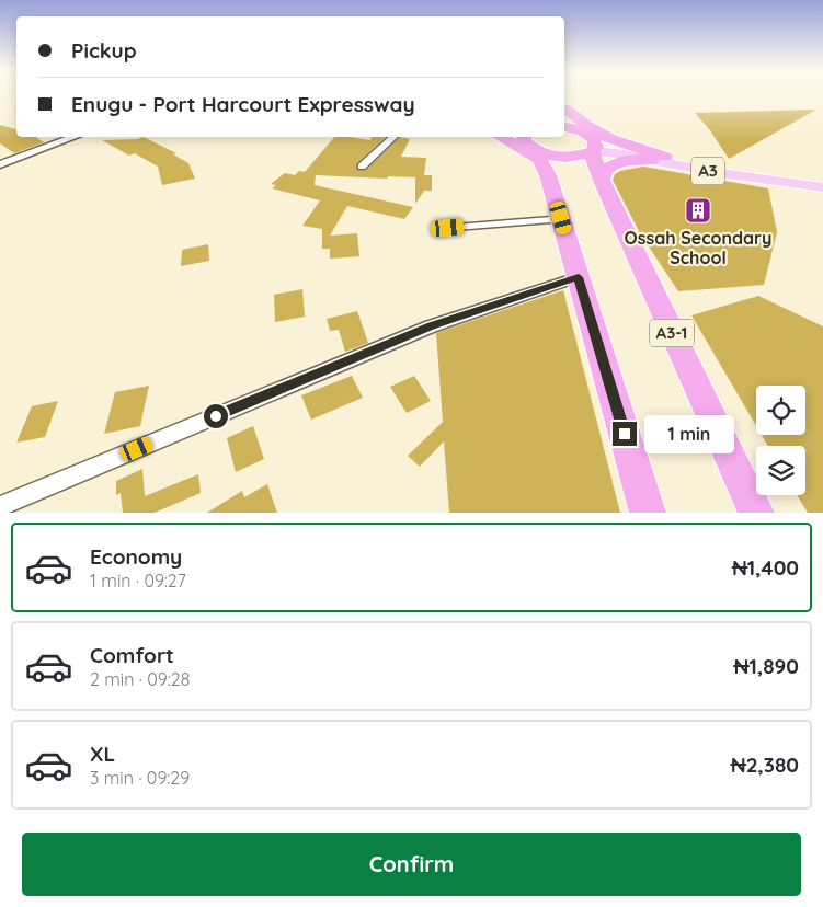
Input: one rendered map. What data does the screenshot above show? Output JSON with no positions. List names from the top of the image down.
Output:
{
  "streets": {
    "highway": ["A3-1"],
    "main road": ["A3"]
  },
  "crossings": [
    ["A3", "A3-1"]
  ],
  "places": {
    "building": ["Ossah Secondary School"]
  },
  "page": {
    "banner": ["Pickup", "Enugu - Port Harcourt Expressway"],
    "bubble": "1 min",
    "list": [
      {
        "name": "Economy",
        "note": "1 min · 09:27",
        "value": "₦1,400"
      },
      {
        "name": "Comfort",
        "note": "2 min · 09:28",
        "value": "₦1,890"
      },
      {
        "name": "XL",
        "note": "3 min · 09:29",
        "value": "₦2,380"
      }
    ],
    "buttons": "Confirm"
  }
}
